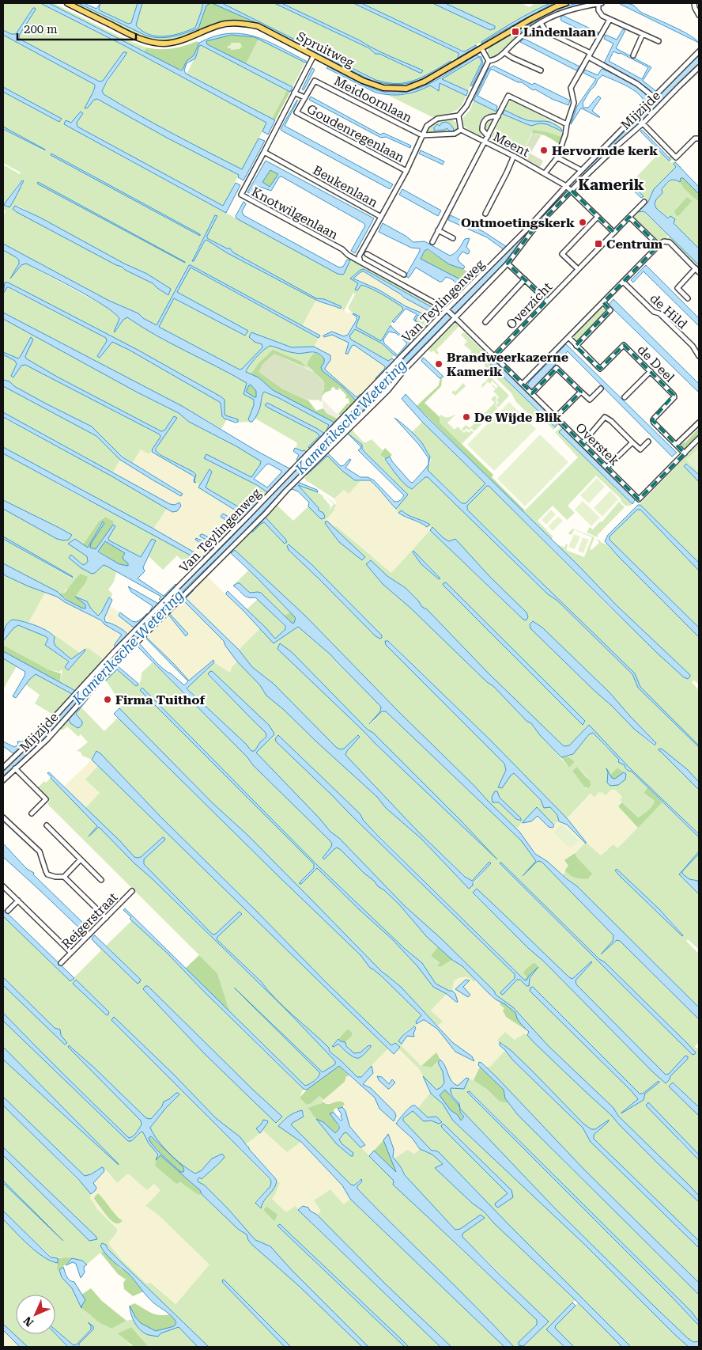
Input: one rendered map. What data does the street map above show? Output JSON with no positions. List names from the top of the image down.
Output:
{
  "streets": {
    "main road": ["Spruitweg"],
    "street": [
      "Meidoornlaan",
      "Mijzijde",
      "Goudenregenlaan",
      "Meent",
      "Beukenlaan",
      "Knotwilgenlaan",
      "Van Teylingenweg",
      "Overzicht",
      "de Hild",
      "de Deel",
      "Overstek",
      "Reigerstraat"
    ]
  },
  "crossings": [
    ["Meidoornlaan", "Goudenregenlaan"],
    ["Mijzijde", "Meent"],
    ["Mijzijde", "Van Teylingenweg"],
    ["Mijzijde", "Overstek"],
    ["Meent", "Van Teylingenweg"],
    ["Meent", "Overzicht"],
    ["Beukenlaan", "Knotwilgenlaan"],
    ["Van Teylingenweg", "Overstek"],
    ["Overzicht", "Overstek"],
    ["de Deel", "Overstek"]
  ],
  "districts": ["Kamerik"],
  "water": ["Kameriksche Wetering"],
  "places": {
    "transit": ["Lindenlaan", "Centrum"],
    "other": [
      "Hervormde kerk",
      "Ontmoetingskerk",
      "Brandweerkazerne Kamerik",
      "De Wijde Blik",
      "Firma Tuithof"
    ]
  },
  "scale_bar": "200 m",
  "north": "bottom left"
}
